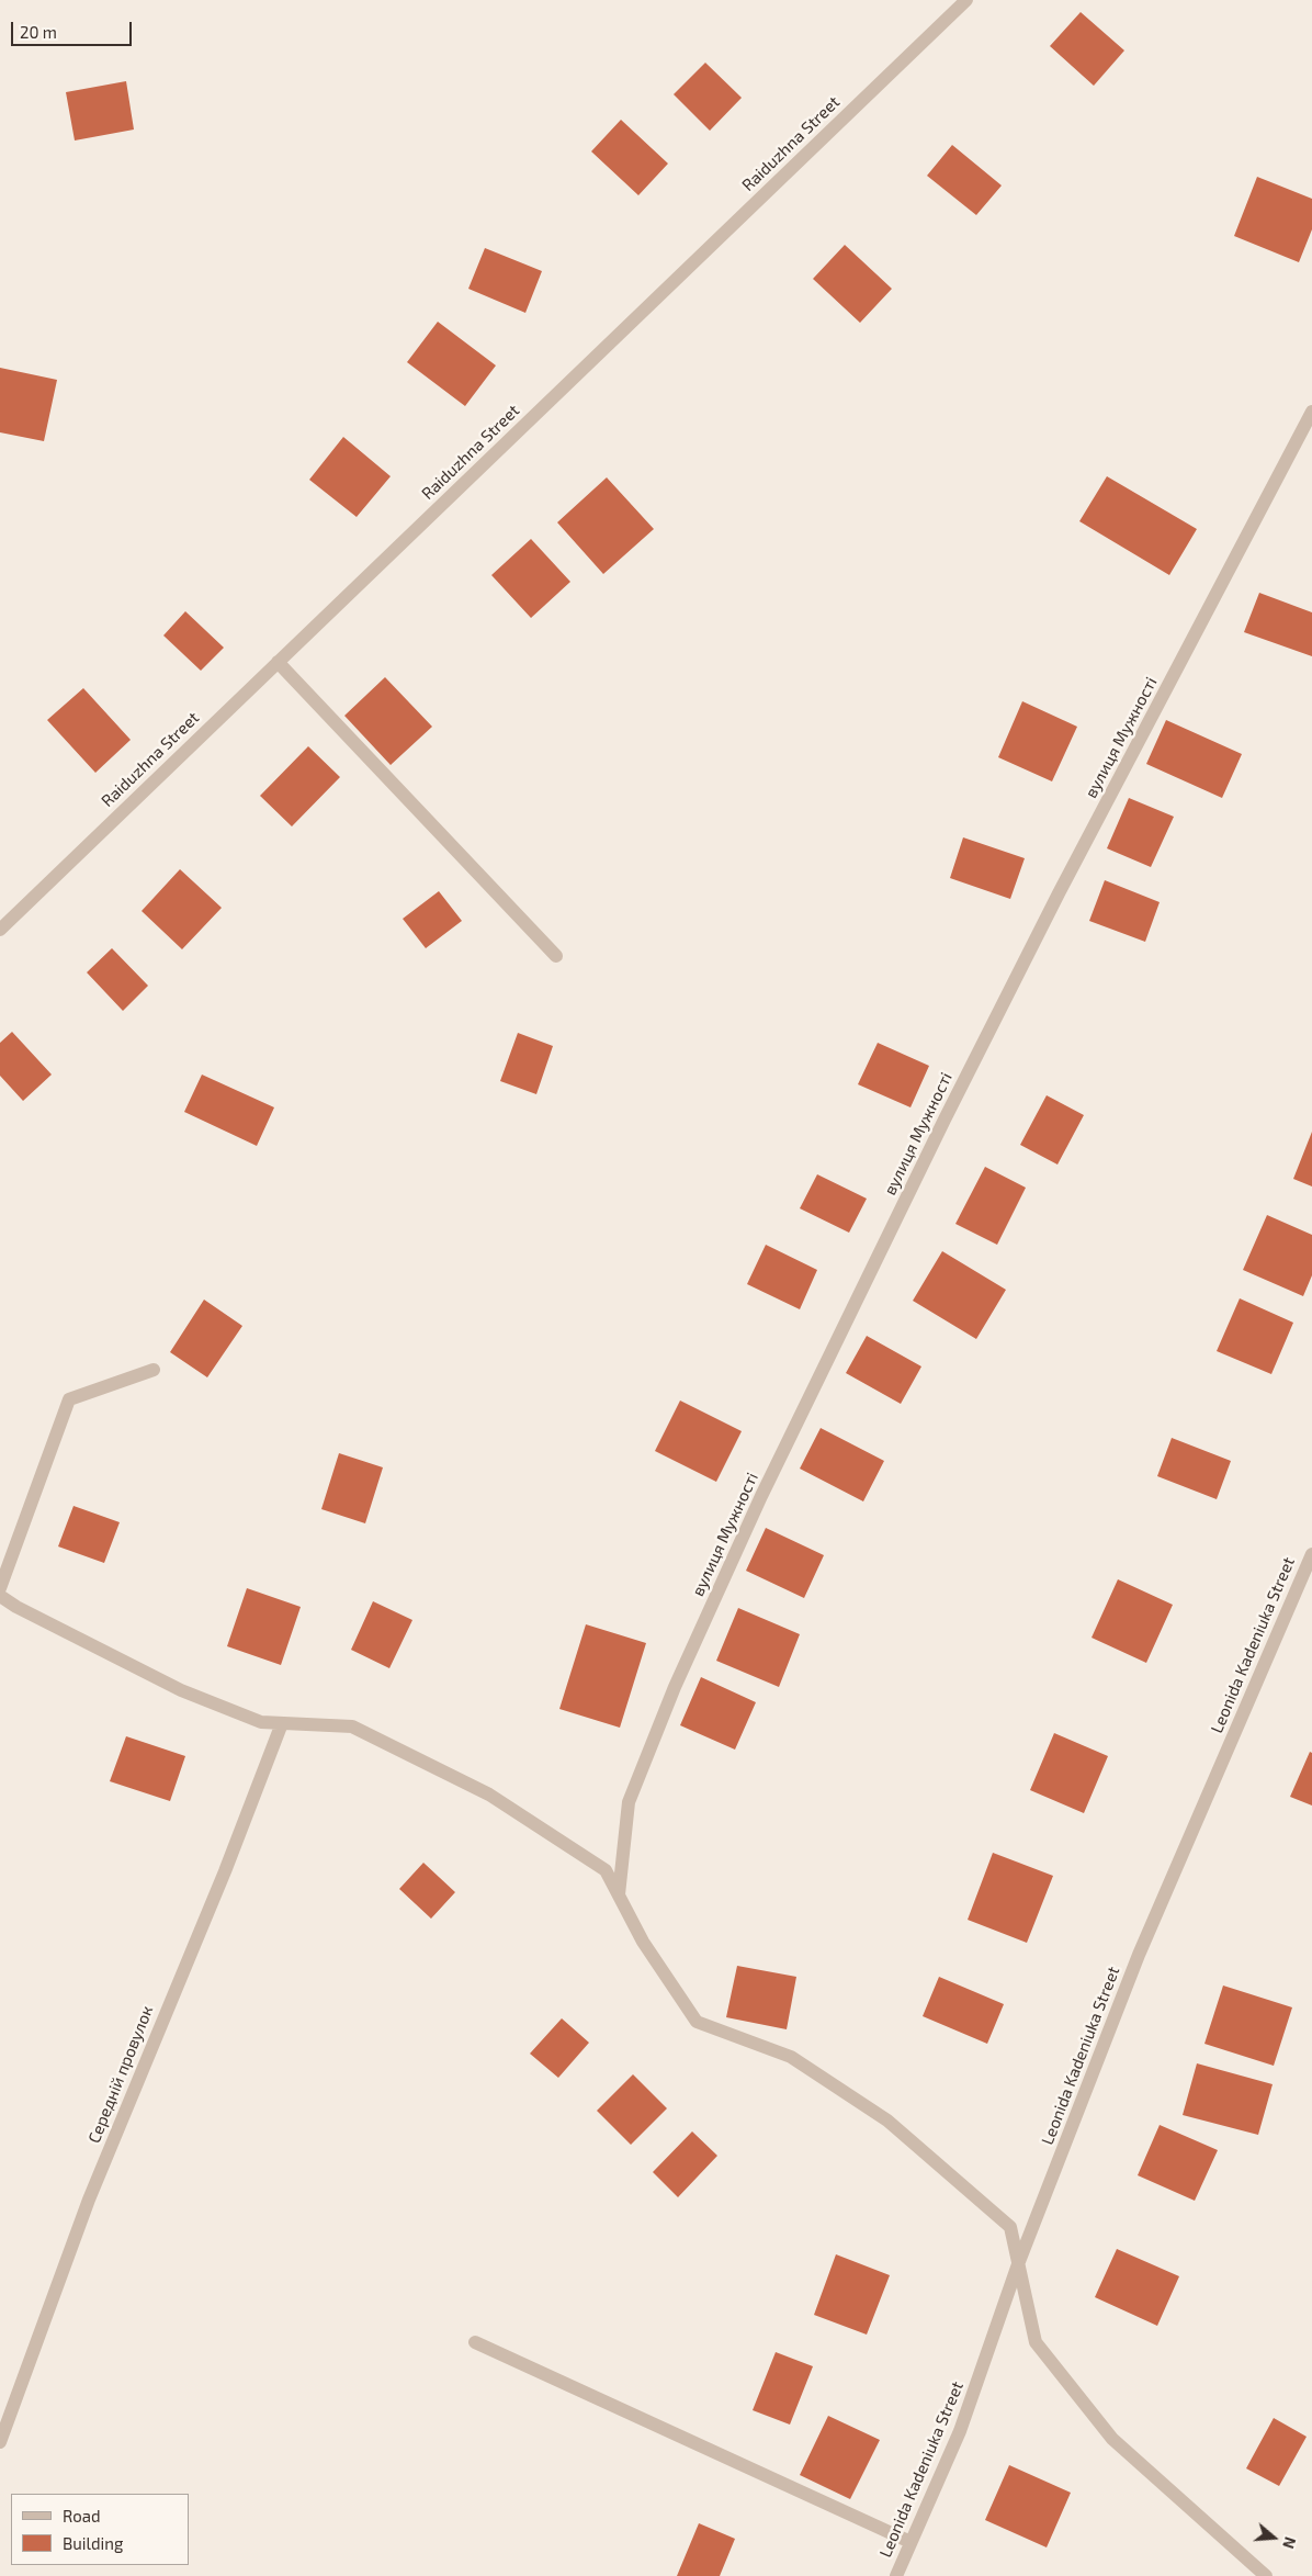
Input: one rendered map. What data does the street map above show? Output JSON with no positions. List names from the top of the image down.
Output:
{
  "streets": {
    "street": [
      "Raiduzhna Street",
      "вулиця Мужності",
      "Leonida Kadeniuka Street",
      "Середній провулок"
    ]
  },
  "legend": ["Road", "Building"],
  "scale_bar": "20 m",
  "north": "right"
}
